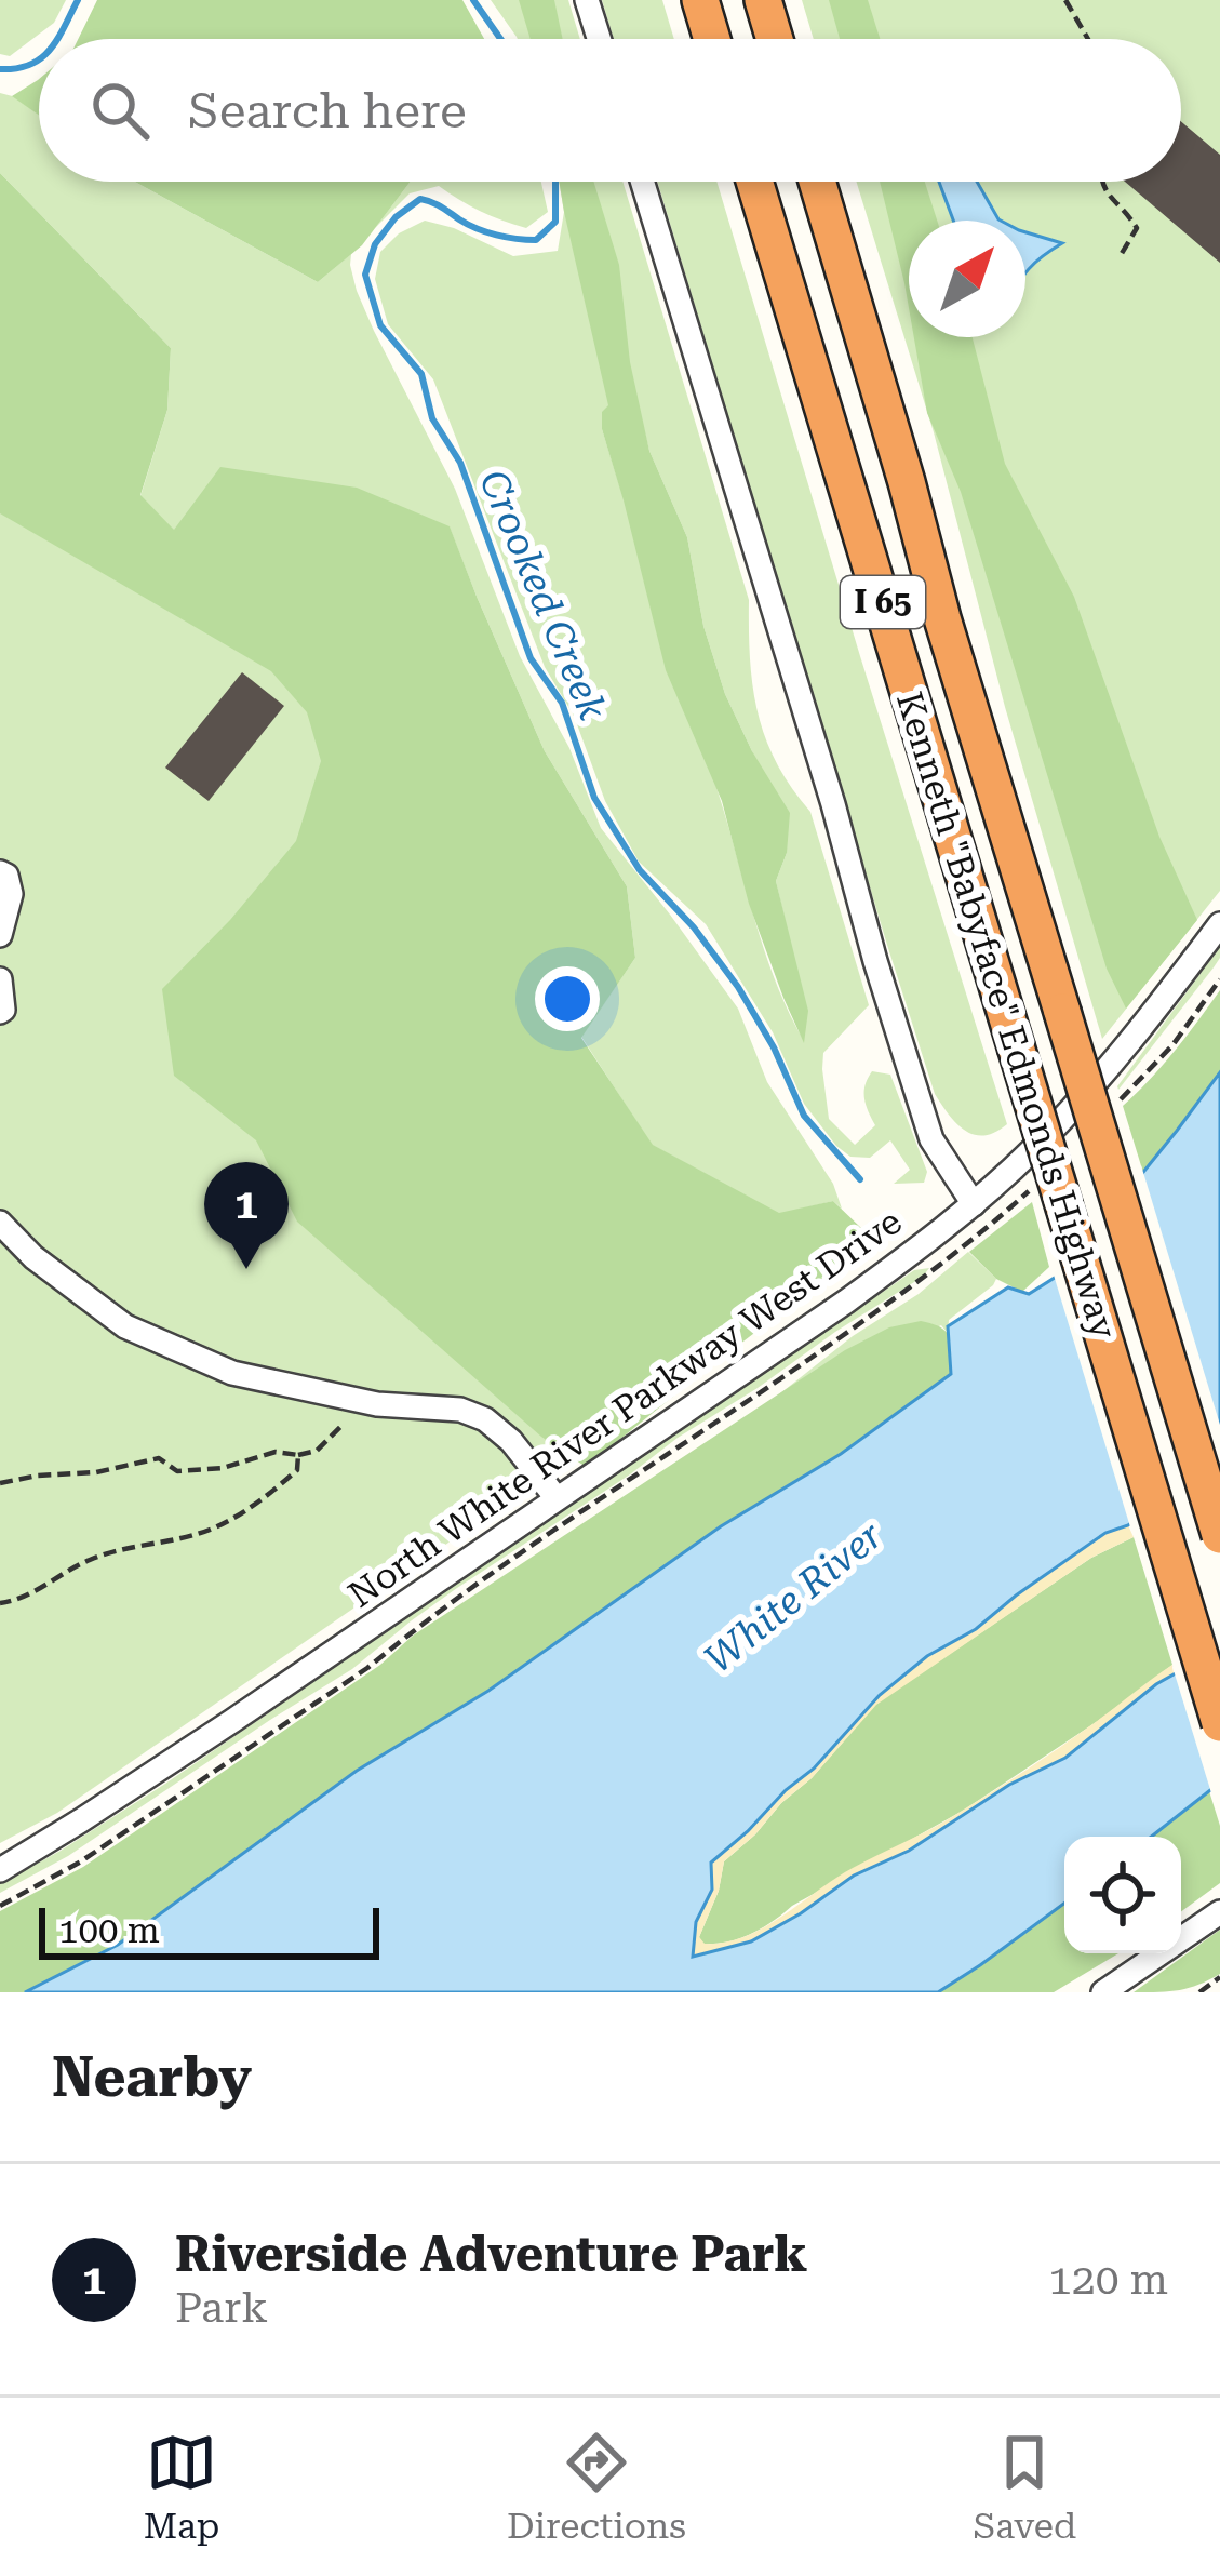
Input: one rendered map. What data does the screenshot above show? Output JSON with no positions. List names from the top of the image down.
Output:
{
  "streets": {
    "highway": ["I 65", "Kenneth \"Babyface\" Edmonds Highway"],
    "street": ["North White River Parkway West Drive"]
  },
  "water": ["Crooked Creek", "White River"],
  "scale_bar": "100 m",
  "north": "top right",
  "page": {
    "search": "Search here",
    "pins": "1",
    "scale": "100 m",
    "heading": "Nearby",
    "list": [
      {
        "mark": "1",
        "name": "Riverside Adventure Park",
        "note": "Park",
        "value": "120 m"
      }
    ],
    "nav": ["Map", "Directions", "Saved"]
  }
}
